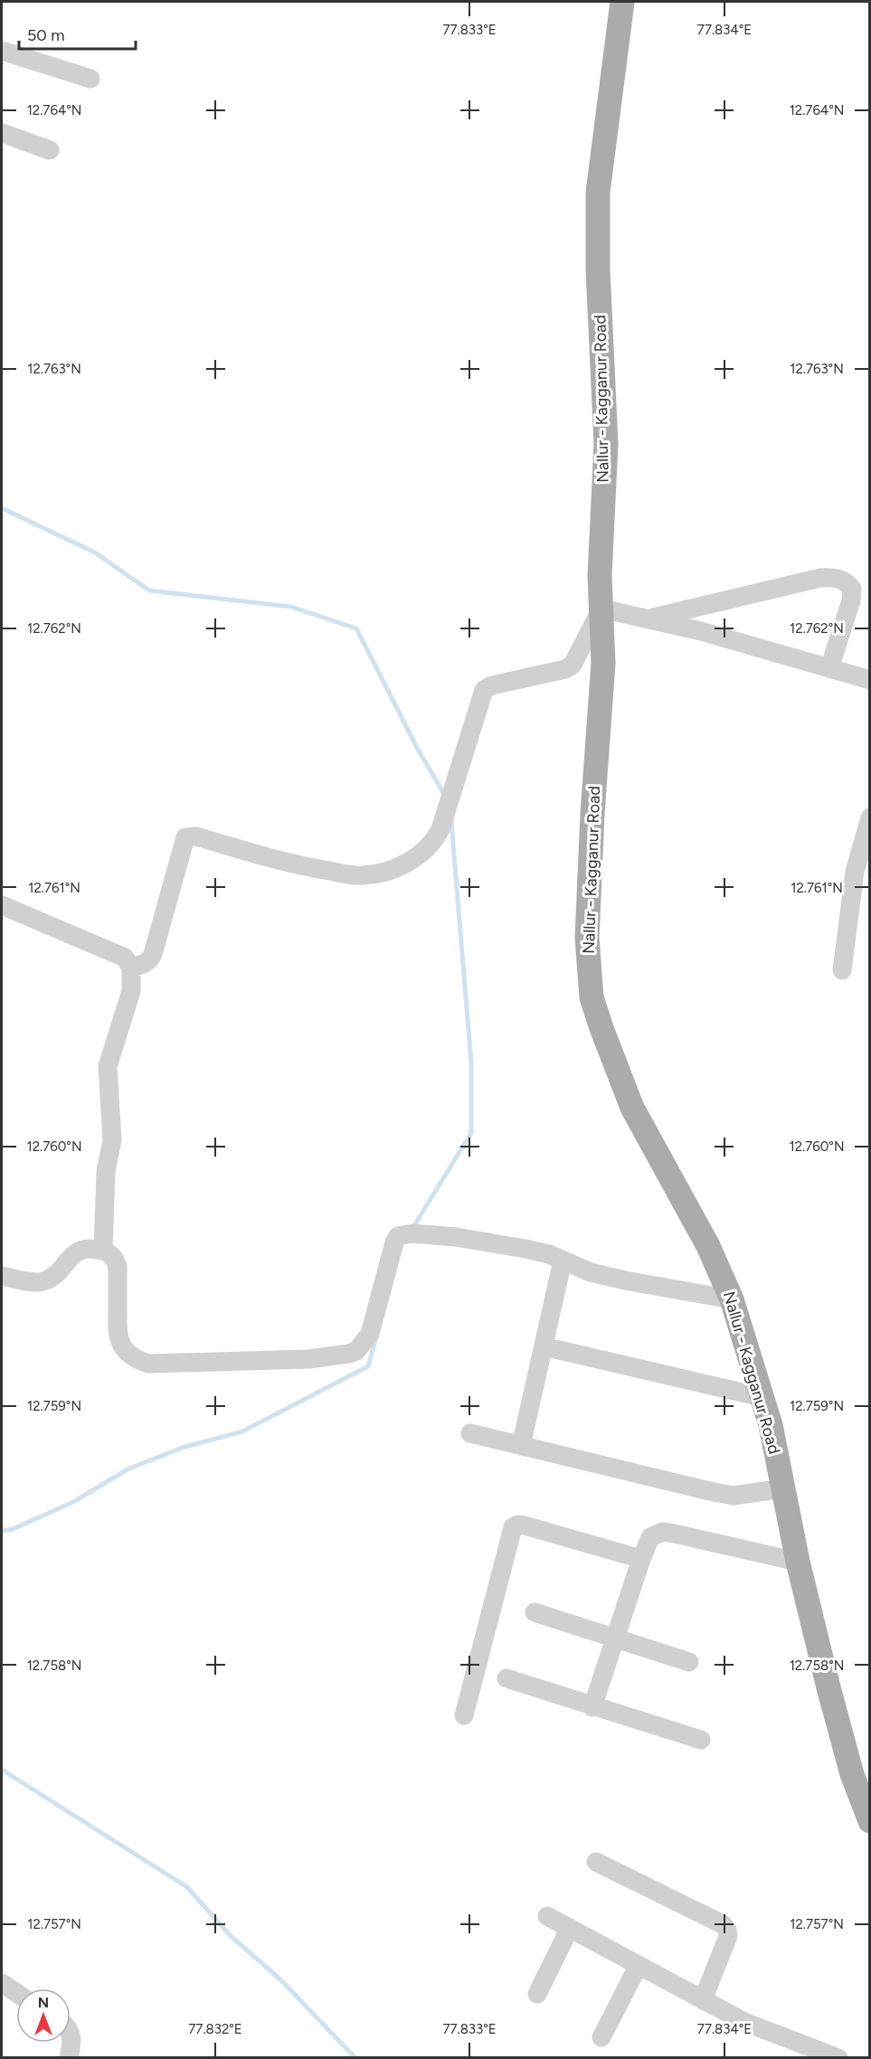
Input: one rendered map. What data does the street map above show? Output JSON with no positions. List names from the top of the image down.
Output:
{
  "streets": {
    "main road": ["Nallur - Kagganur Road"]
  },
  "scale_bar": "50 m",
  "north": "top",
  "coordinates": [
    "77.833°E",
    "77.834°E",
    "12.764°N",
    "12.763°N",
    "12.762°N",
    "12.761°N",
    "12.760°N",
    "12.759°N",
    "12.758°N",
    "12.757°N",
    "77.832°E"
  ]
}
